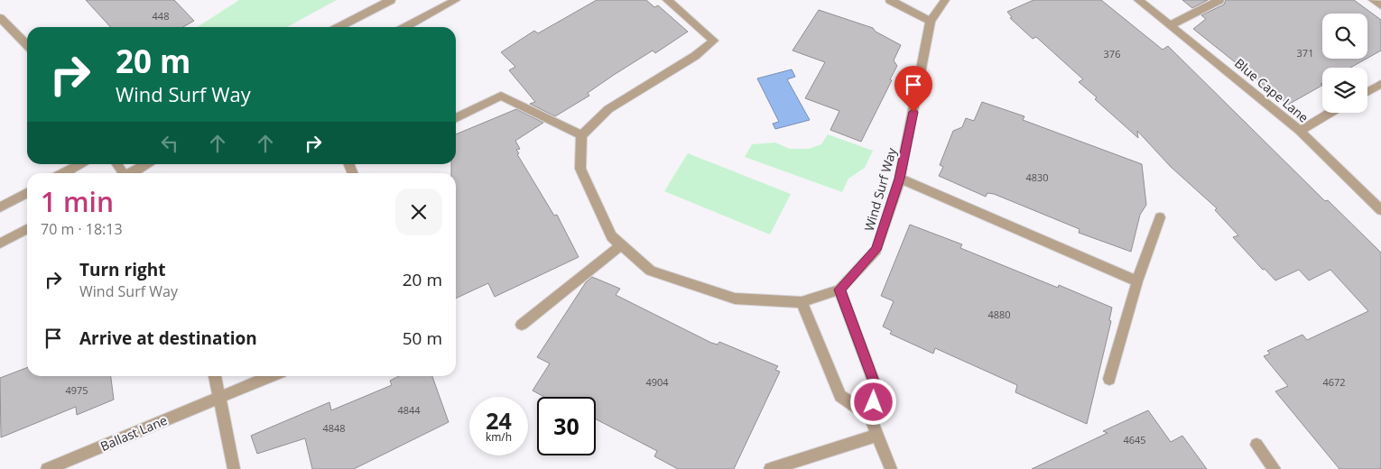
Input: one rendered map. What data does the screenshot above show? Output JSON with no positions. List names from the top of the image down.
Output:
{
  "streets": {
    "street": ["Blue Cape Lane", "Wind Surf Way", "Ballast Lane"]
  },
  "house_numbers": [
    "448",
    "371",
    "376",
    "4830",
    "4880",
    "4904",
    "4672",
    "4975",
    "4844",
    "4848",
    "4645"
  ],
  "page": {
    "turn": ["20 m", "Wind Surf Way"],
    "heading": ["1 min", "70 m · 18:13"],
    "list": [
      {
        "name": "Turn right",
        "note": "Wind Surf Way",
        "value": "20 m"
      },
      {
        "name": "Arrive at destination",
        "value": "50 m"
      }
    ],
    "speed": "24 km/h",
    "limit": "30"
  }
}
